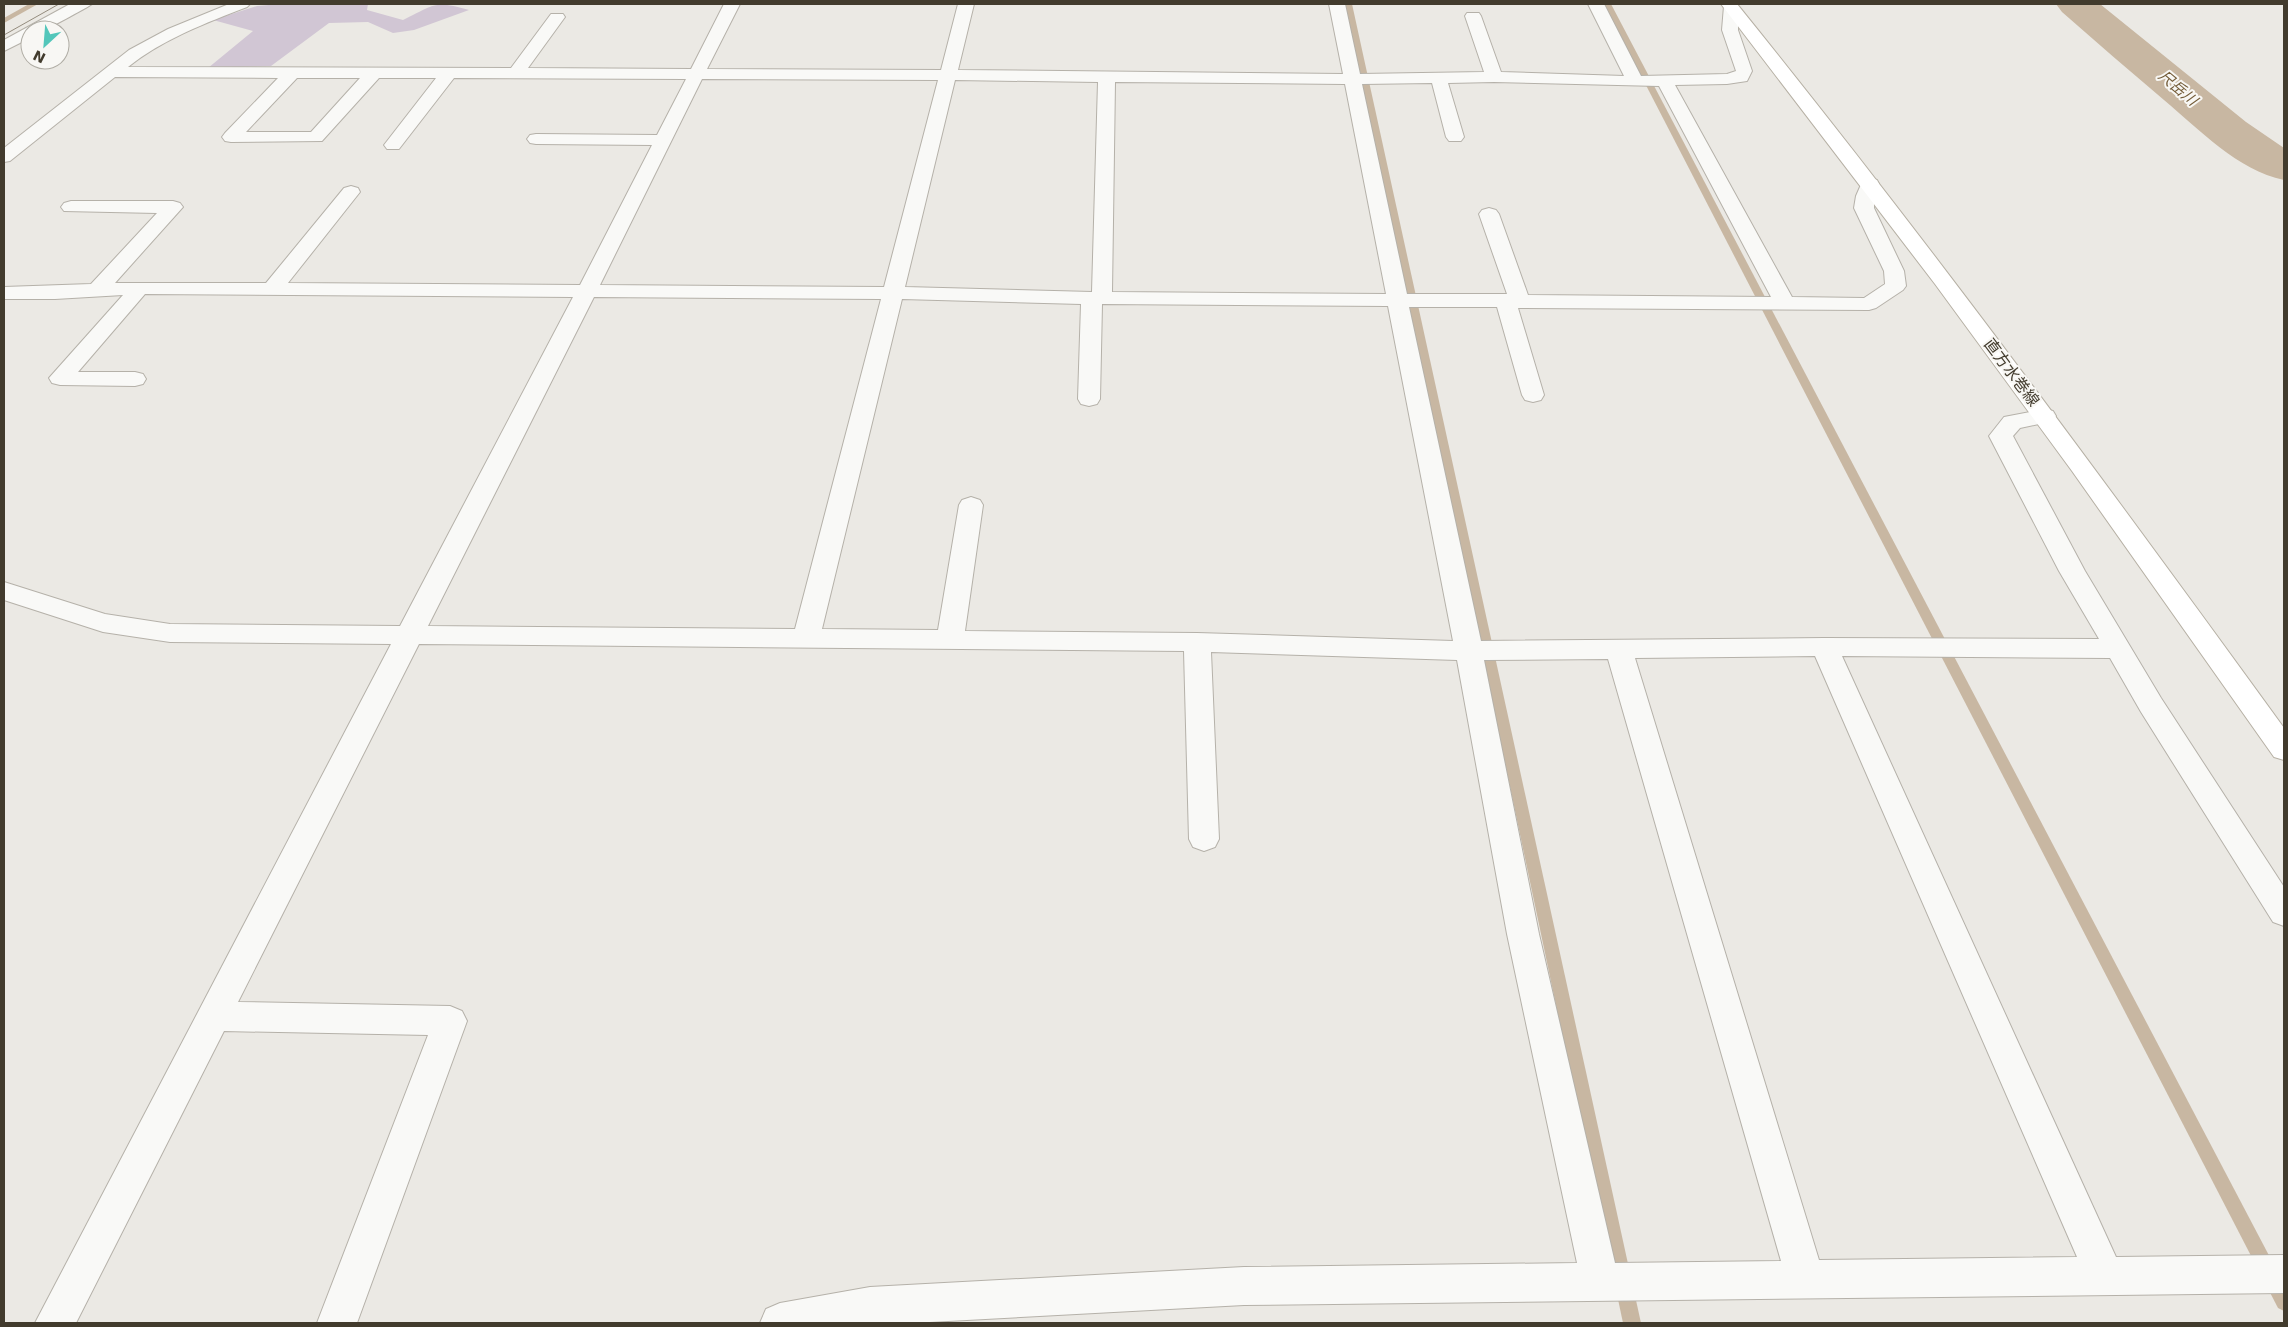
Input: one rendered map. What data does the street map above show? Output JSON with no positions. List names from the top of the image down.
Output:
{
  "streets": {
    "main road": ["直方水巻線"]
  },
  "water": ["尺岳川"],
  "north": "bottom left"
}
